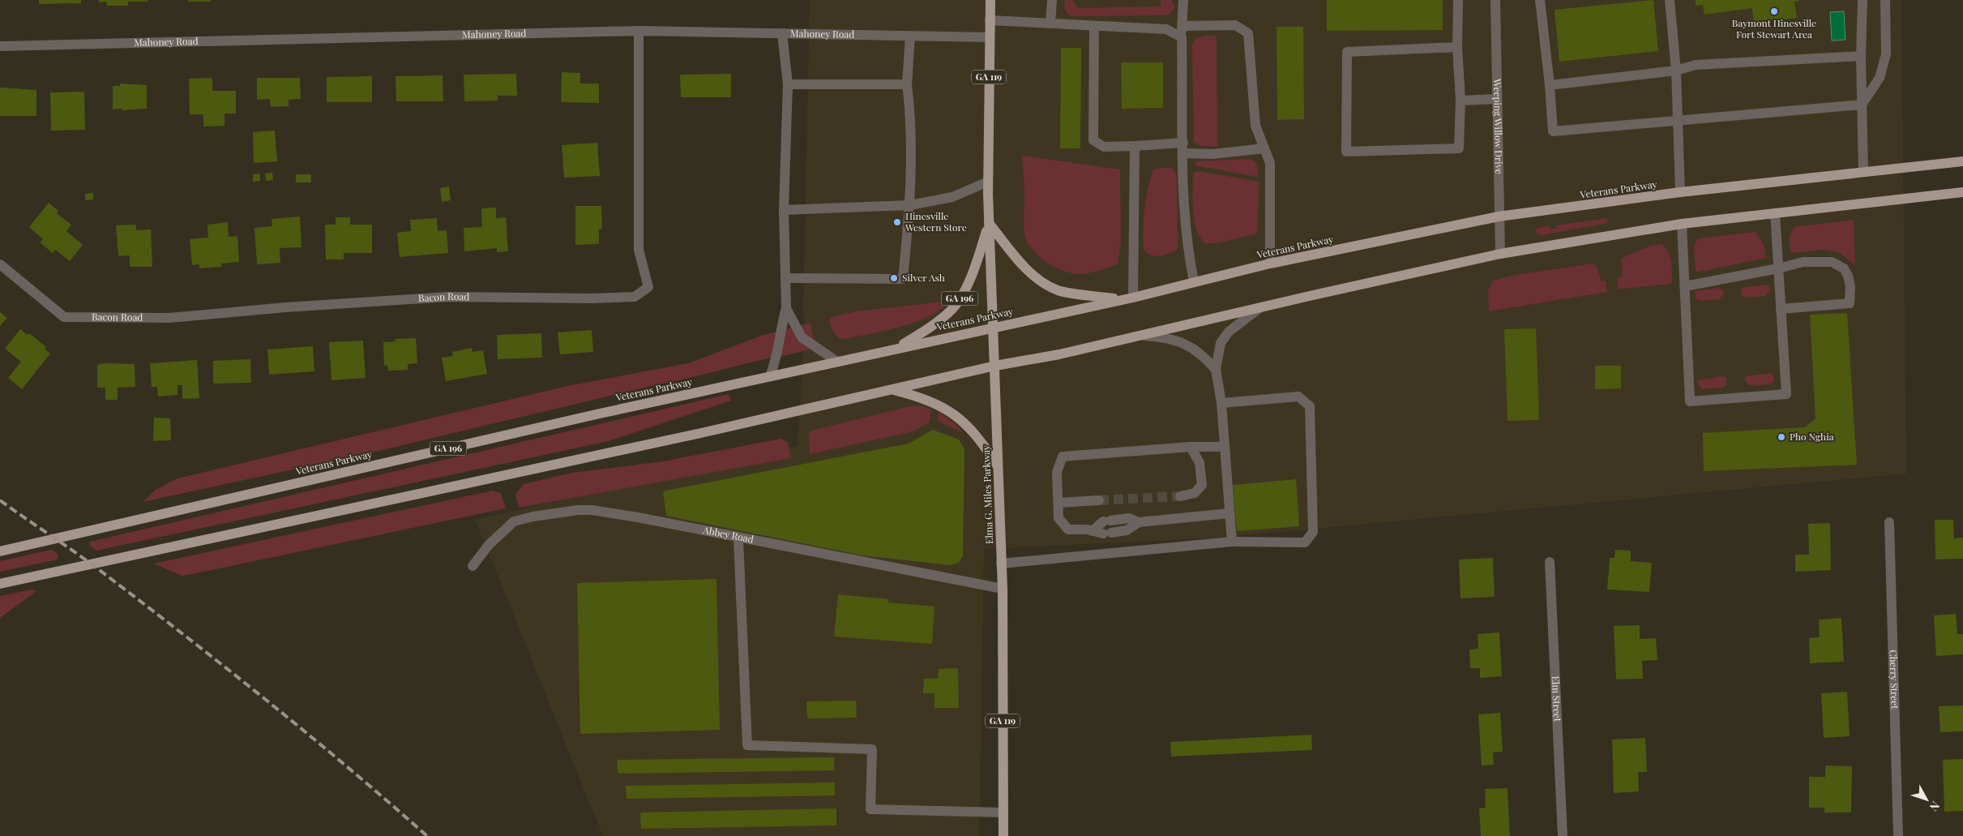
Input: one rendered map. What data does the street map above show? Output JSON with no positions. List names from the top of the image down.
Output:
{
  "streets": {
    "main road": [
      "GA 119",
      "Veterans Parkway",
      "GA 196",
      "Elma G. Miles Parkway"
    ],
    "street": [
      "Mahoney Road",
      "Weeping Willow Drive",
      "Bacon Road",
      "Abbey Road",
      "Cherry Street",
      "Elm Street"
    ]
  },
  "crossings": [
    ["Mahoney Road", "GA 119"],
    ["Mahoney Road", "Bacon Road"],
    ["Mahoney Road", "Elma G. Miles Parkway"],
    ["GA 119", "Elma G. Miles Parkway"],
    ["Weeping Willow Drive", "Veterans Parkway"],
    ["Veterans Parkway", "GA 196"],
    ["Veterans Parkway", "Elma G. Miles Parkway"],
    ["GA 196", "Elma G. Miles Parkway"],
    ["Elma G. Miles Parkway", "Abbey Road"]
  ],
  "places": [
    "Baymont Hinesville Fort Stewart Area",
    "Hinesville Western Store",
    "Silver Ash",
    "Pho Nghia"
  ],
  "north": "bottom right"
}
